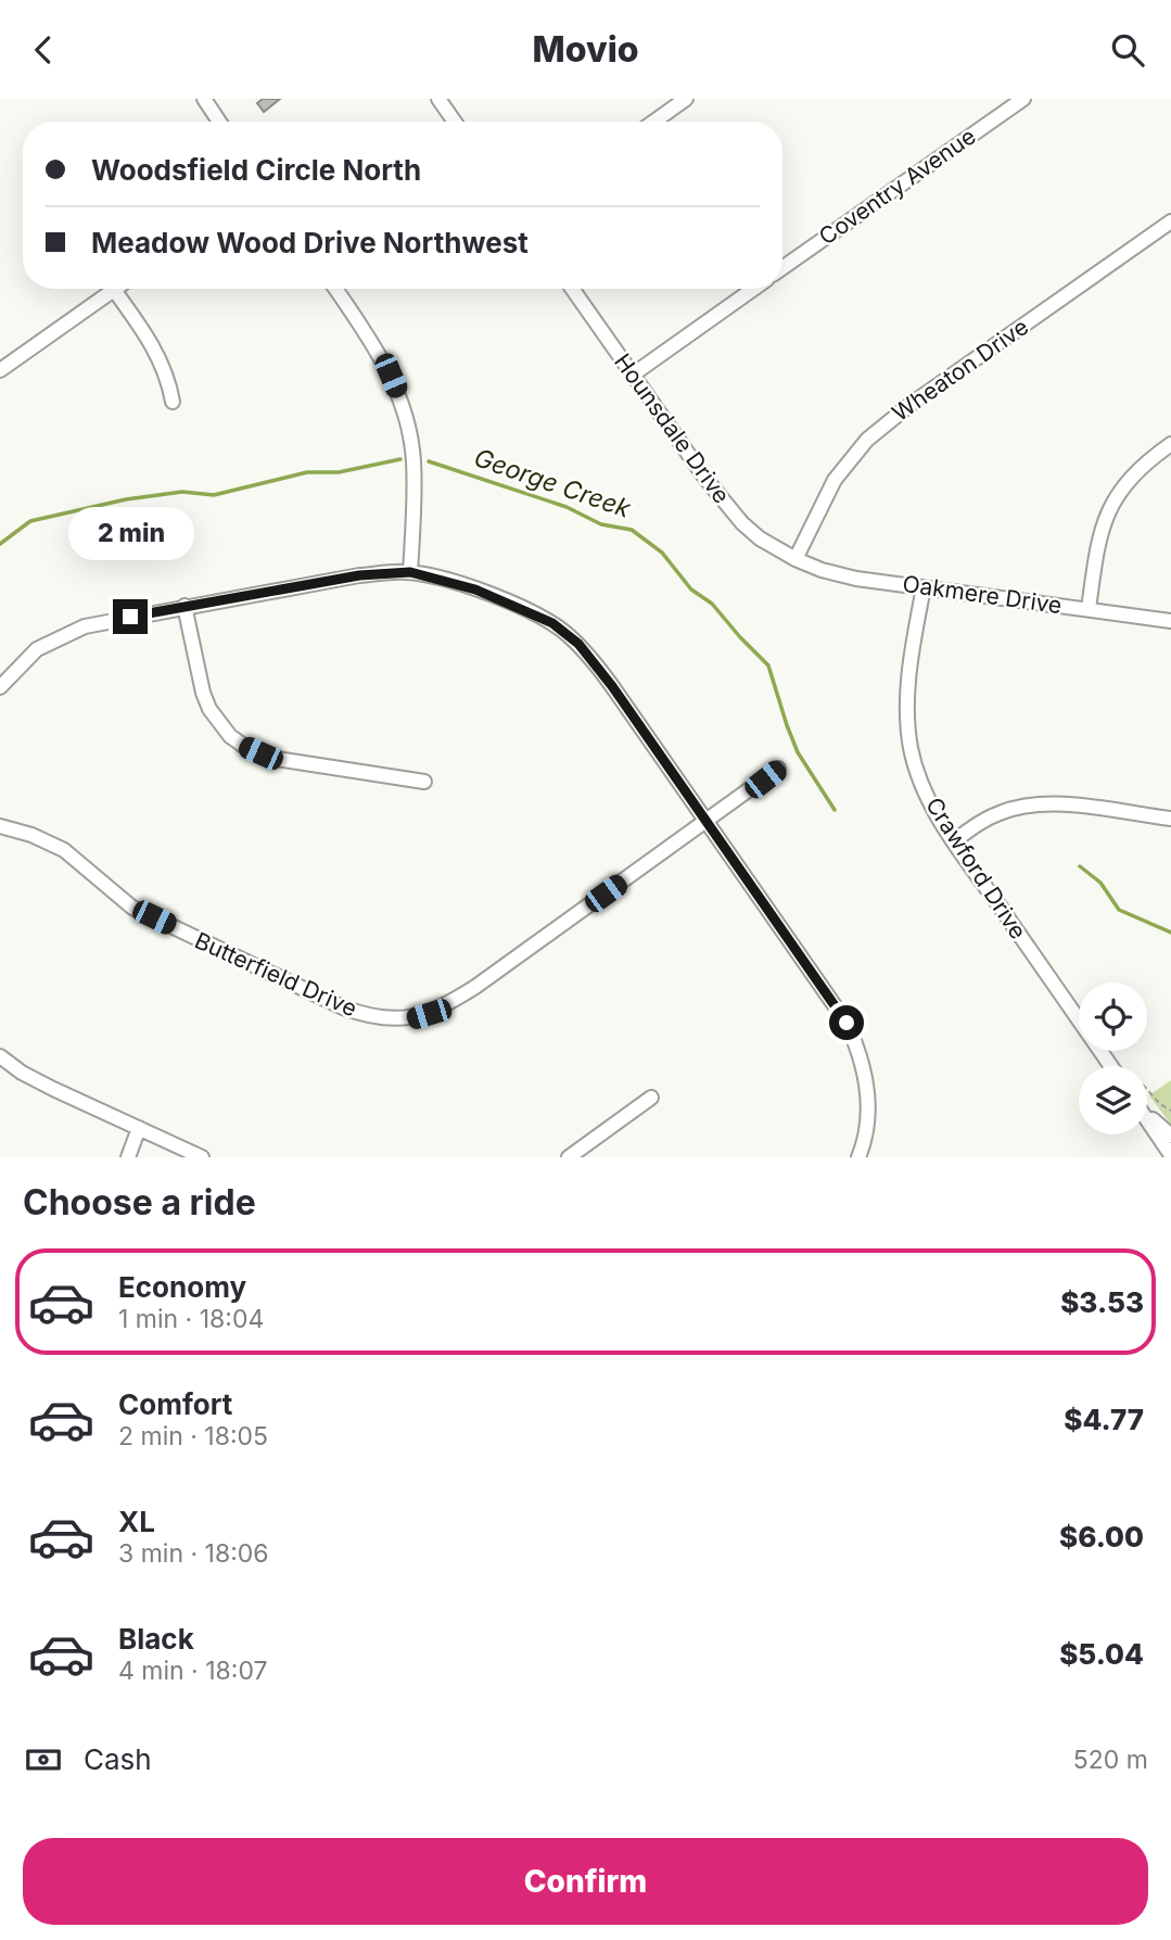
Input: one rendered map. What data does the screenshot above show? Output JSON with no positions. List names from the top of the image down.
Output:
{
  "streets": {
    "street": [
      "Coventry Avenue",
      "Wheaton Drive",
      "Hounsdale Drive",
      "Oakmere Drive",
      "Crawford Drive",
      "Butterfield Drive"
    ]
  },
  "crossings": [
    ["Wheaton Drive", "Hounsdale Drive"],
    ["Wheaton Drive", "Oakmere Drive"],
    ["Hounsdale Drive", "Oakmere Drive"],
    ["Oakmere Drive", "Crawford Drive"]
  ],
  "water": ["George Creek"],
  "page": {
    "header": "Movio",
    "banner": ["Woodsfield Circle North", "Meadow Wood Drive Northwest"],
    "bubble": "2 min",
    "heading": "Choose a ride",
    "list": [
      {
        "name": "Economy",
        "note": "1 min · 18:04",
        "value": "$3.53"
      },
      {
        "name": "Comfort",
        "note": "2 min · 18:05",
        "value": "$4.77"
      },
      {
        "name": "XL",
        "note": "3 min · 18:06",
        "value": "$6.00"
      },
      {
        "name": "Black",
        "note": "4 min · 18:07",
        "value": "$5.04"
      }
    ],
    "pay": ["Cash", "520 m"],
    "buttons": "Confirm"
  }
}
